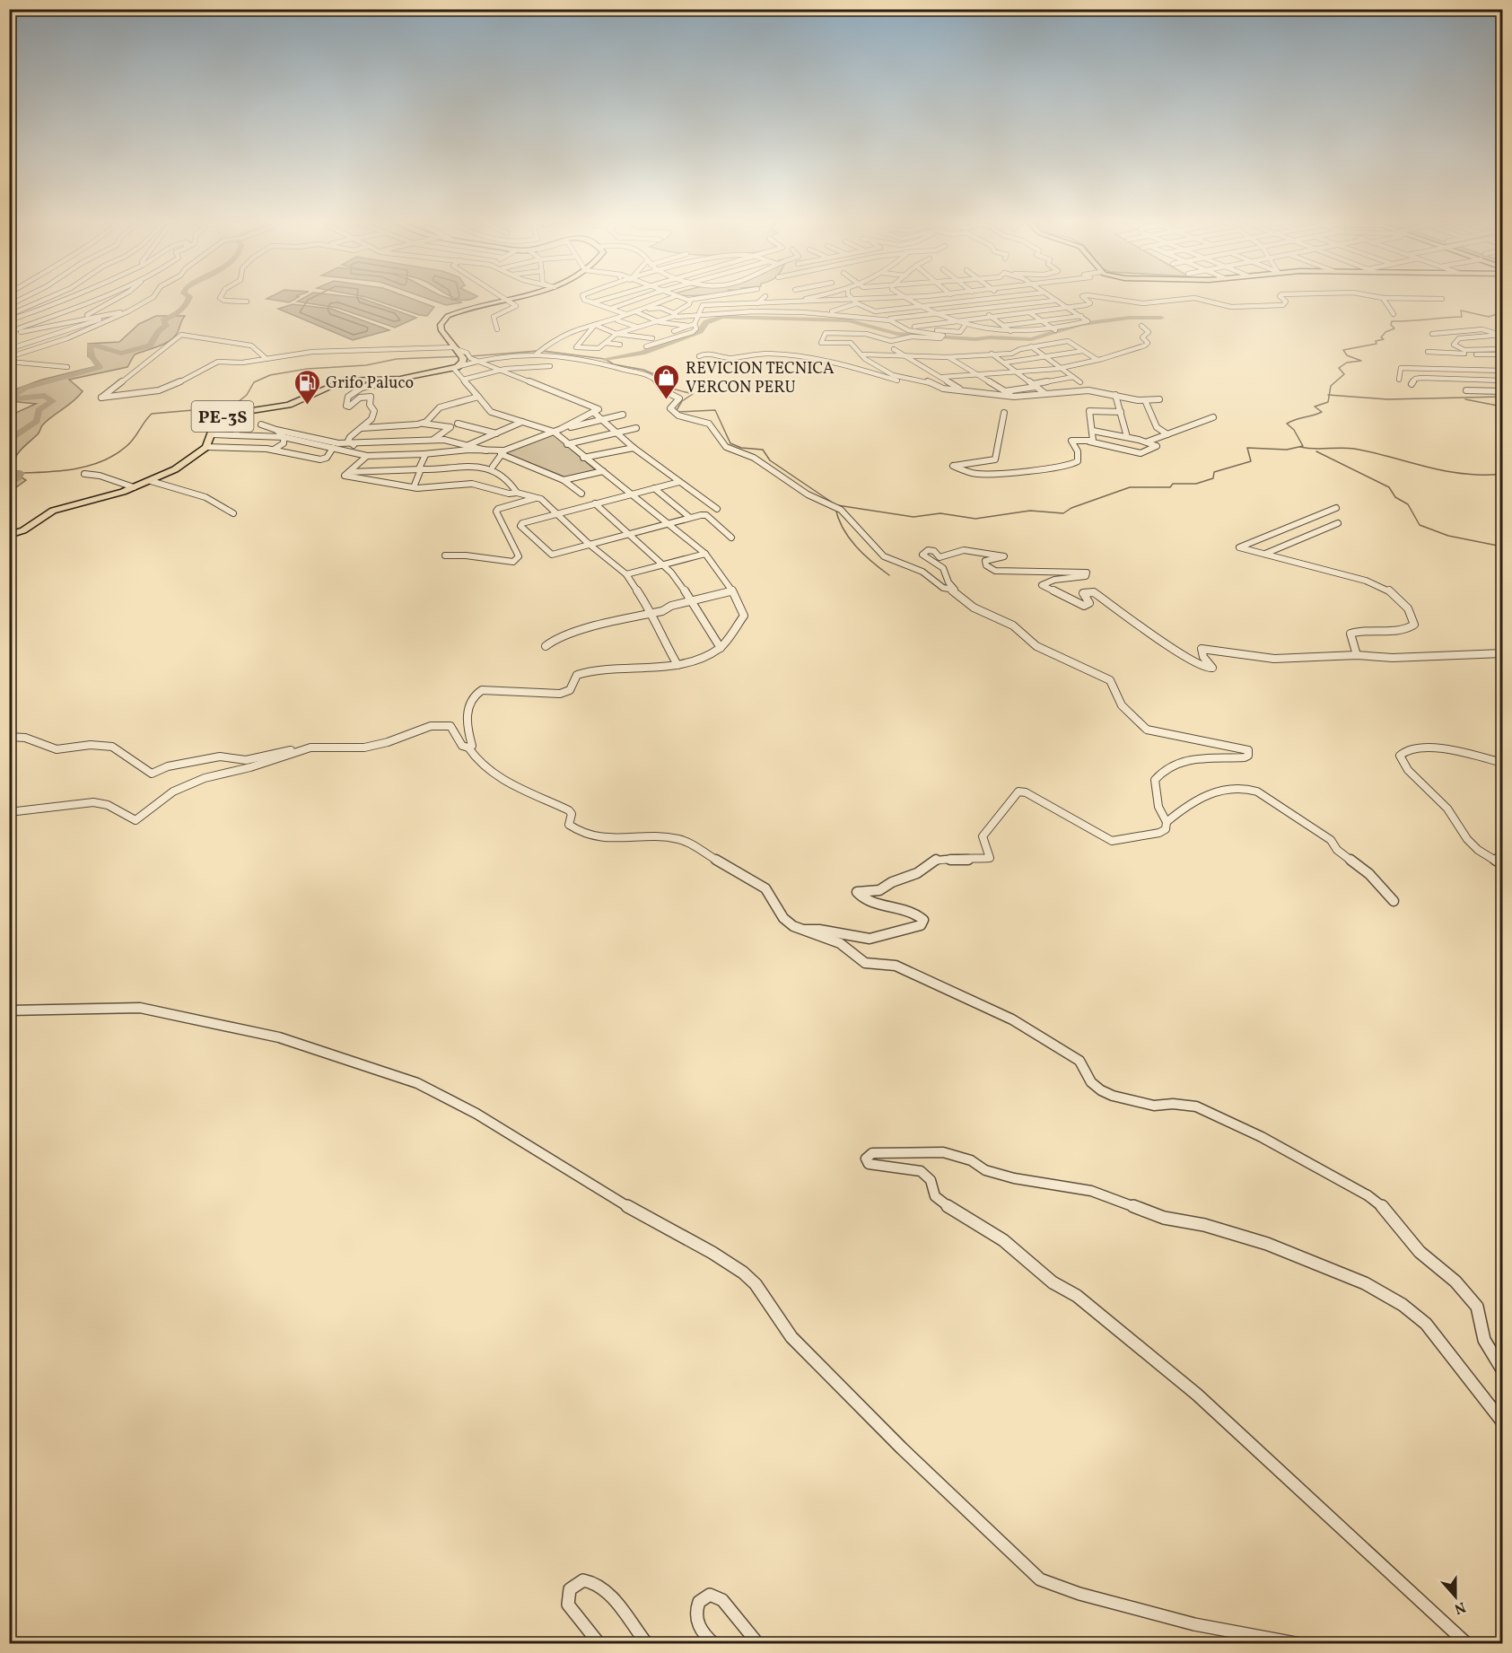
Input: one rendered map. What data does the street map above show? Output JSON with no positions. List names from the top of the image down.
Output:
{
  "streets": {
    "highway": ["PE-3S"]
  },
  "places": {
    "shop": ["REVICION TECNICA VERCON PERU"],
    "fuel station": ["Grifo Paluco"]
  },
  "north": "bottom"
}
